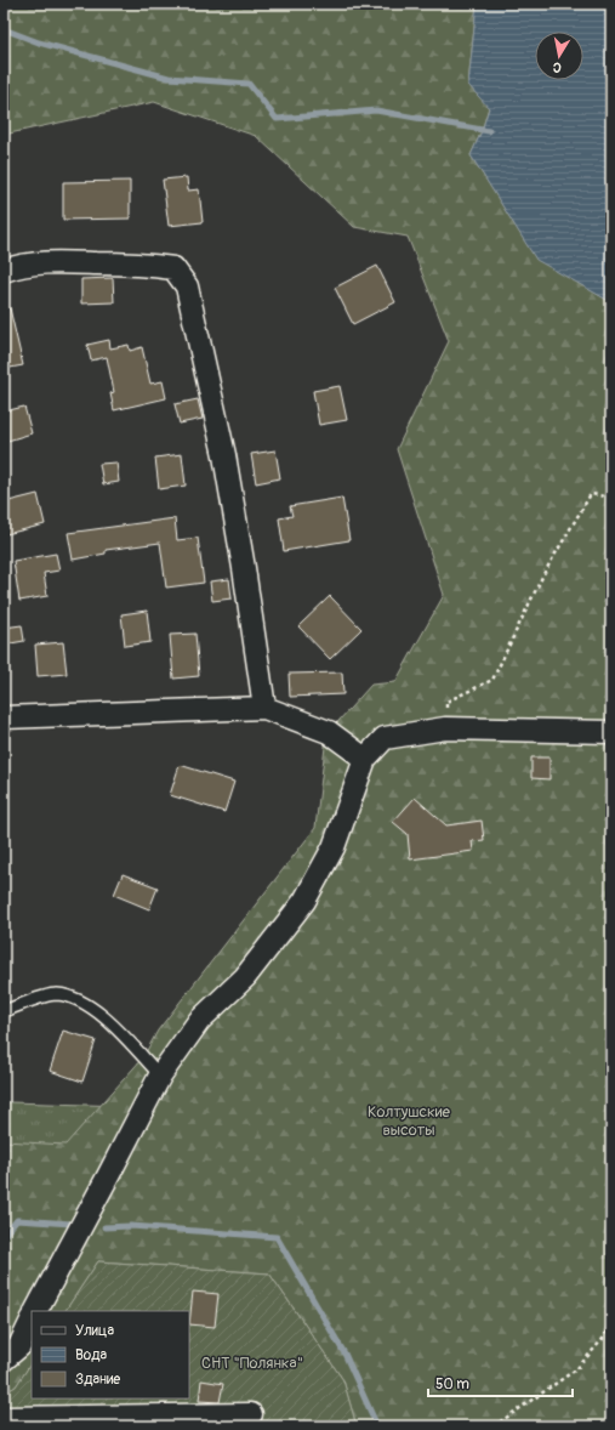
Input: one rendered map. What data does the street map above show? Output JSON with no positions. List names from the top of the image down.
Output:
{
  "parks": ["Колтушские высоты", "СНТ \"Полянка\""],
  "legend": ["Улица", "Вода", "Здание"],
  "scale_bar": "50 m",
  "north": "bottom"
}
